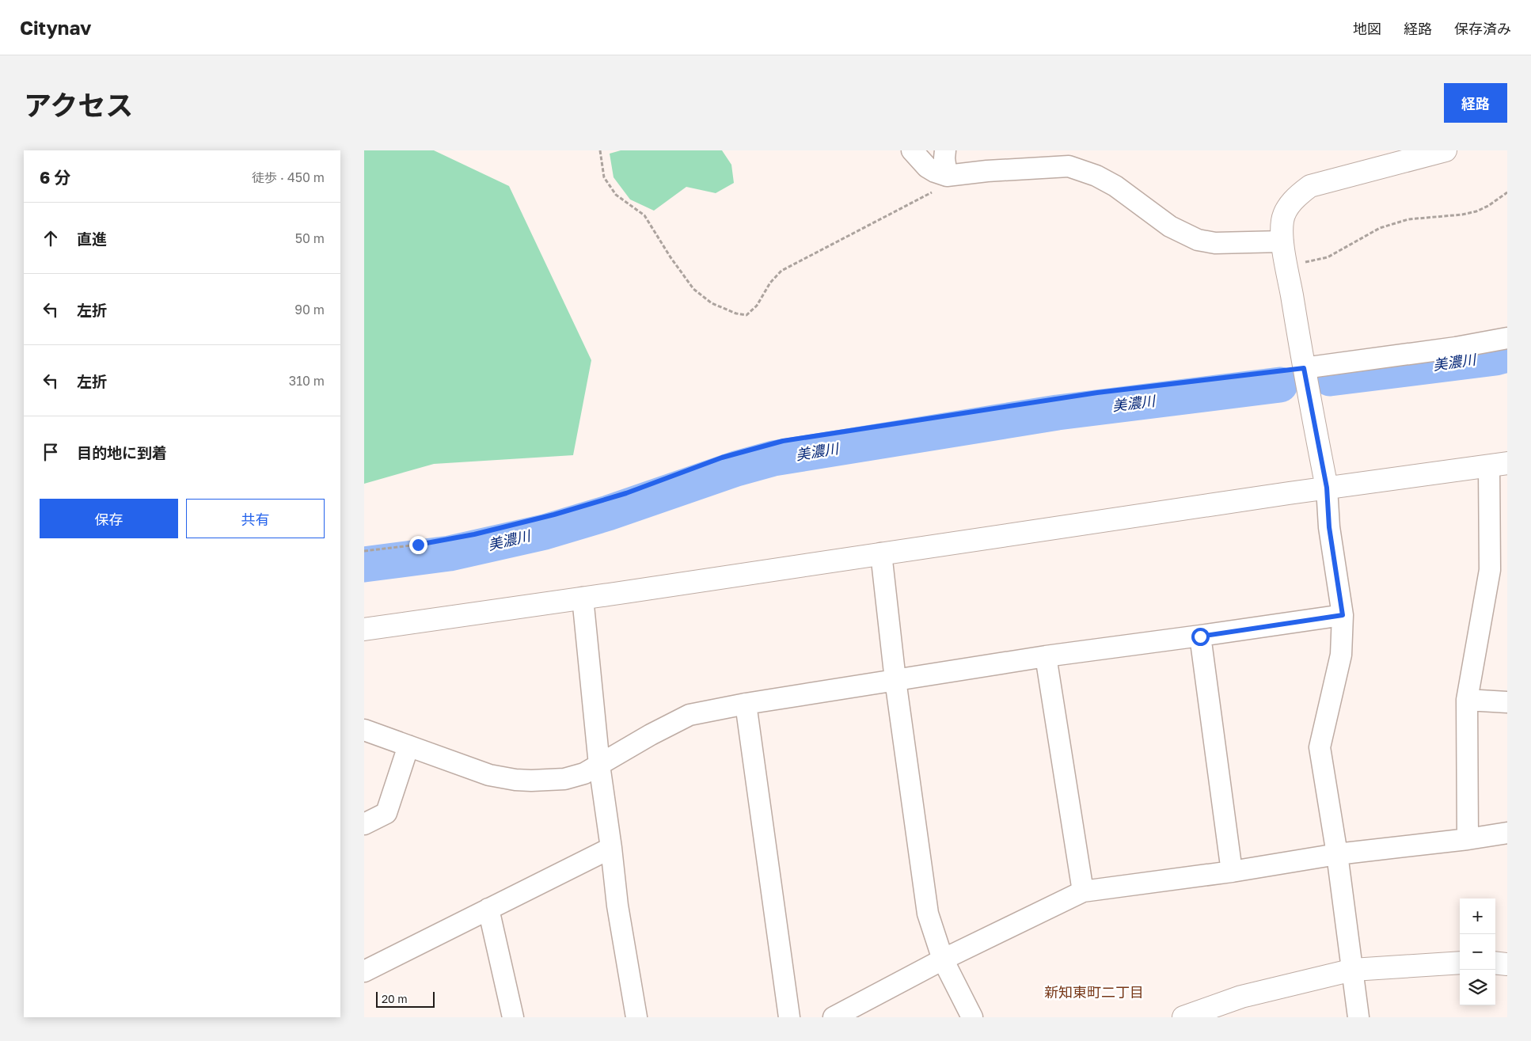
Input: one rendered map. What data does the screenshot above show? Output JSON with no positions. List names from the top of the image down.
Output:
{
  "districts": ["新知東町二丁目"],
  "water": ["美濃川"],
  "scale_bar": "20 m",
  "page": {
    "header": "Citynav",
    "nav": ["地図", "経路", "保存済み"],
    "title": "アクセス",
    "buttons": [
      "経路",
      ["保存", "共有"]
    ],
    "heading": ["6 分", "徒歩 · 450 m"],
    "list": [
      ["直進", "50 m"],
      ["左折", "90 m"],
      ["左折", "310 m"],
      "目的地に到着"
    ],
    "map_buttons": ["+", "−"],
    "scale": "20 m"
  }
}
